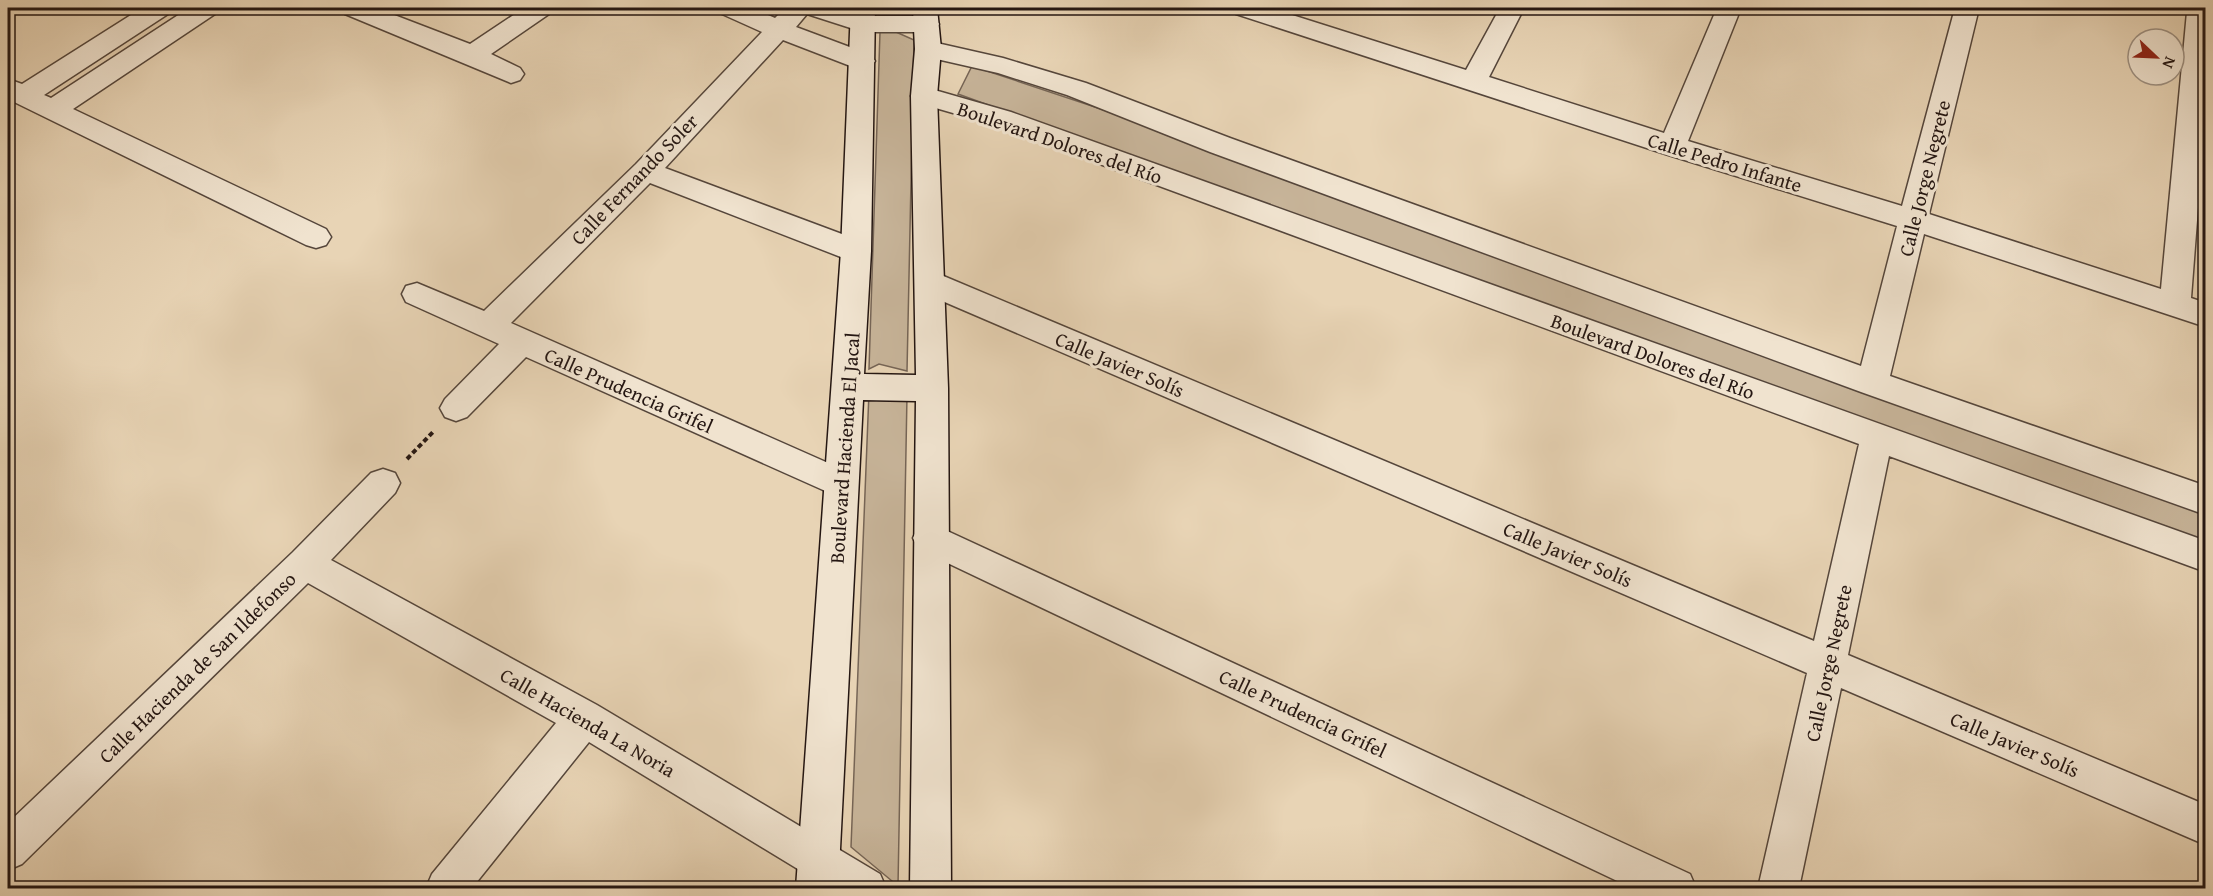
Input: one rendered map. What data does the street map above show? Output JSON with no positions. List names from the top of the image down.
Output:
{
  "streets": {
    "street": [
      "Boulevard Dolores del Río",
      "Calle Pedro Infante",
      "Calle Jorge Negrete",
      "Calle Fernando Soler",
      "Calle Javier Solís",
      "Calle Prudencia Grifel",
      "Boulevard Hacienda El Jacal",
      "Calle Hacienda de San Ildefonso",
      "Calle Hacienda La Noria"
    ]
  },
  "crossings": [
    ["Boulevard Dolores del Río", "Calle Jorge Negrete"],
    ["Calle Pedro Infante", "Calle Jorge Negrete"],
    ["Calle Jorge Negrete", "Calle Javier Solís"],
    ["Calle Fernando Soler", "Calle Prudencia Grifel"],
    ["Calle Prudencia Grifel", "Boulevard Hacienda El Jacal"],
    ["Boulevard Hacienda El Jacal", "Calle Hacienda La Noria"],
    ["Calle Hacienda de San Ildefonso", "Calle Hacienda La Noria"]
  ],
  "north": "bottom right"
}
